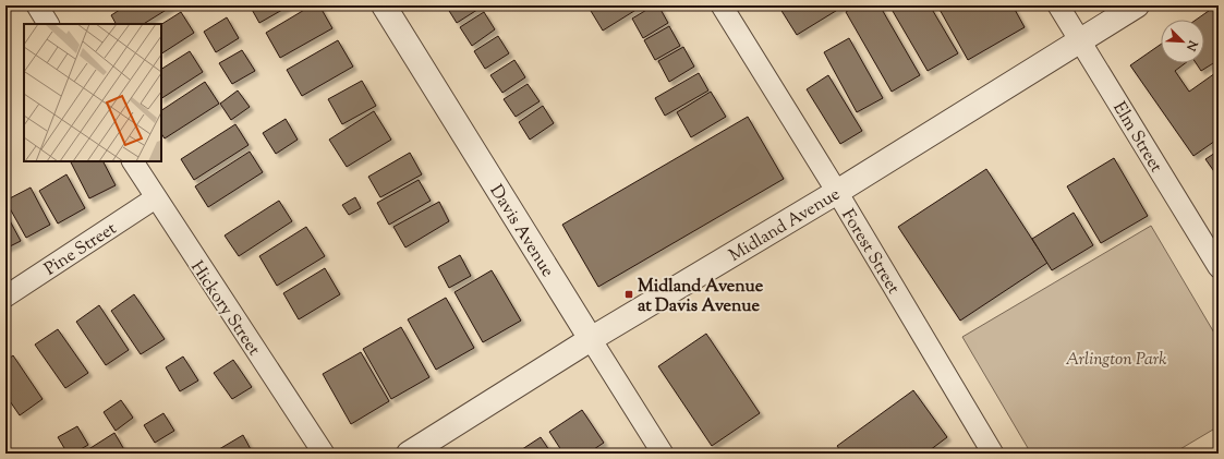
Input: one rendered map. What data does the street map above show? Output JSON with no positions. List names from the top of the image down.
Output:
{
  "streets": {
    "street": [
      "Elm Street",
      "Midland Avenue",
      "Davis Avenue",
      "Pine Street",
      "Forest Street",
      "Hickory Street"
    ]
  },
  "crossings": [
    ["Elm Street", "Midland Avenue"],
    ["Midland Avenue", "Davis Avenue"],
    ["Midland Avenue", "Forest Street"],
    ["Pine Street", "Hickory Street"]
  ],
  "parks": ["Arlington Park"],
  "places": {
    "transit": ["Midland Avenue at Davis Avenue"]
  },
  "north": "bottom right"
}
